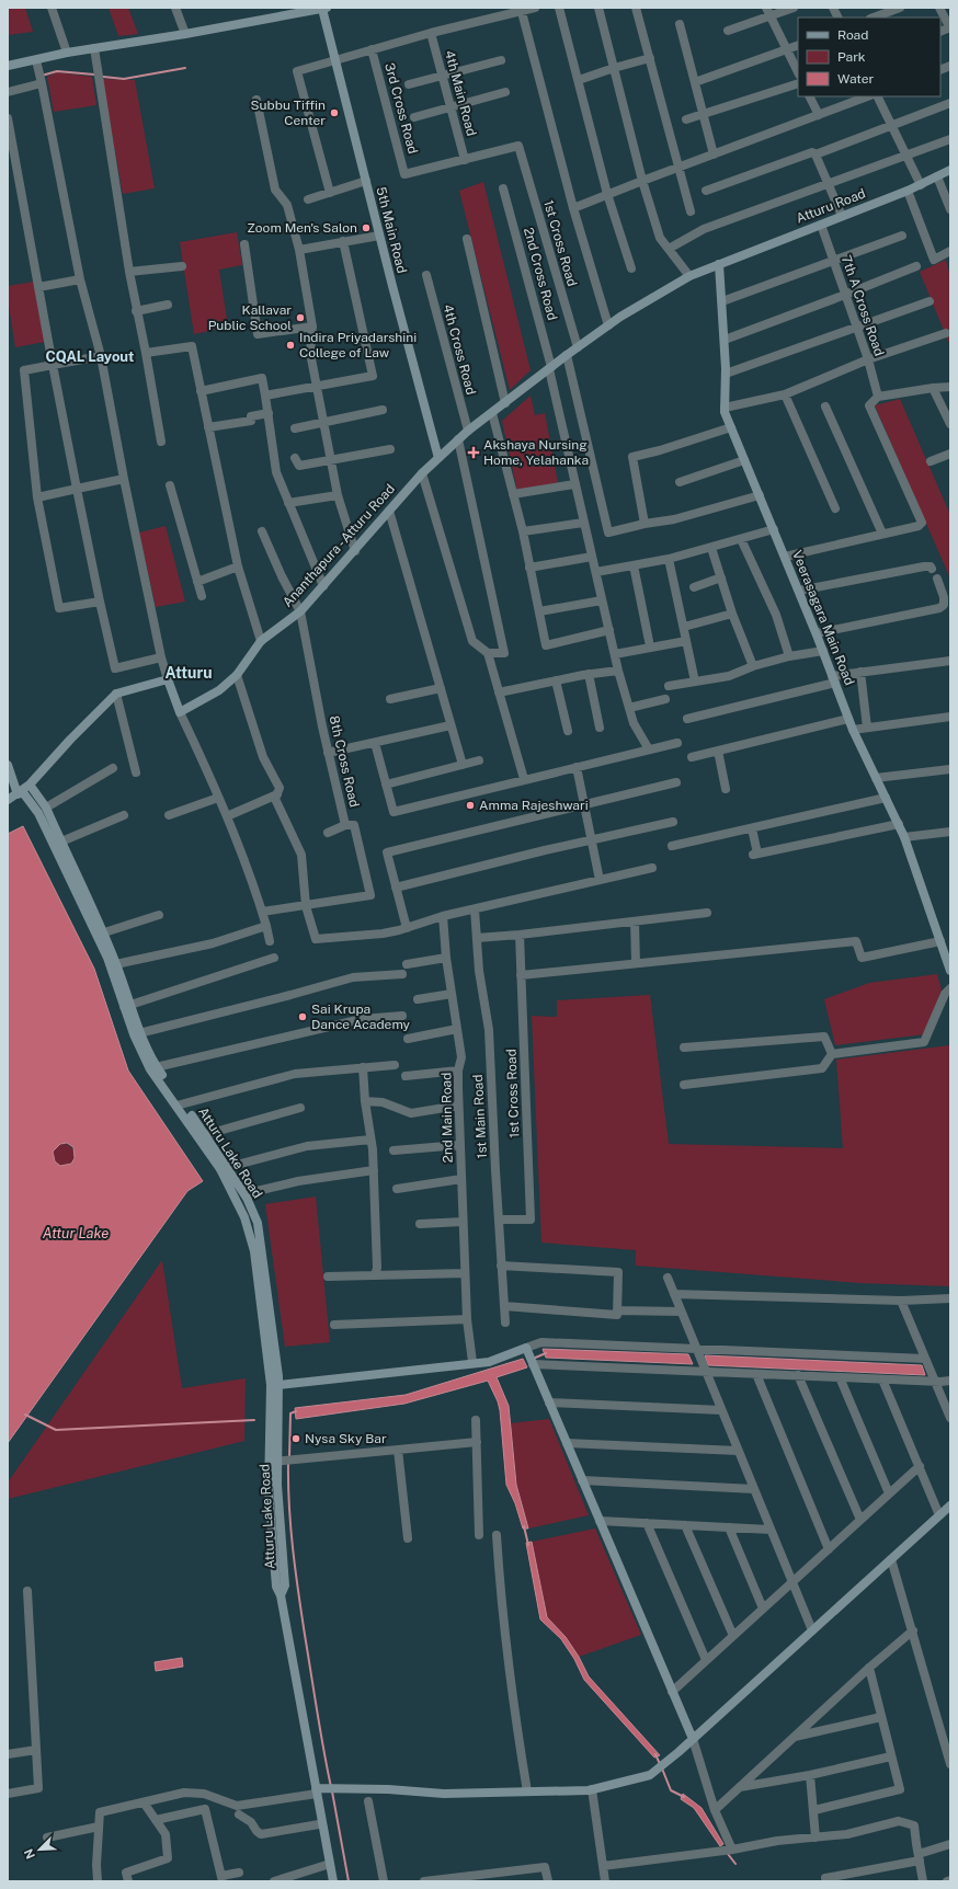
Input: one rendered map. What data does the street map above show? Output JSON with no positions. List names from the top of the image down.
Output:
{
  "streets": {
    "street": [
      "4th Main Road",
      "3rd Cross Road",
      "Atturu Road",
      "5th Main Road",
      "1st Cross Road",
      "2nd Cross Road",
      "7th A Cross Road",
      "4th Cross Road",
      "Ananthapura - Atturu Road",
      "Veerasagara Main Road",
      "8th Cross Road",
      "1st Main Road",
      "2nd Main Road",
      "Atturu Lake Road"
    ]
  },
  "crossings": [
    ["4th Main Road", "3rd Cross Road"],
    ["4th Main Road", "1st Cross Road"],
    ["3rd Cross Road", "1st Cross Road"],
    ["Atturu Road", "7th A Cross Road"],
    ["Atturu Road", "Ananthapura - Atturu Road"],
    ["Atturu Road", "Veerasagara Main Road"],
    ["5th Main Road", "Ananthapura - Atturu Road"],
    ["1st Cross Road", "Ananthapura - Atturu Road"],
    ["1st Cross Road", "1st Main Road"],
    ["2nd Cross Road", "Ananthapura - Atturu Road"],
    ["4th Cross Road", "Ananthapura - Atturu Road"],
    ["Ananthapura - Atturu Road", "Veerasagara Main Road"],
    ["Ananthapura - Atturu Road", "8th Cross Road"]
  ],
  "districts": ["CQAL Layout", "Atturu"],
  "water": ["Attur Lake"],
  "places": {
    "other": [
      "Subbu Tiffin Center",
      "Zoom Men's Salon",
      "Kallavar Public School",
      "Indira Priyadarshini College of Law",
      "Amma Rajeshwari",
      "Sai Krupa Dance Academy",
      "Nysa Sky Bar"
    ],
    "health": ["Akshaya Nursing Home, Yelahanka"]
  },
  "legend": ["Road", "Park", "Water"],
  "north": "bottom left"
}
